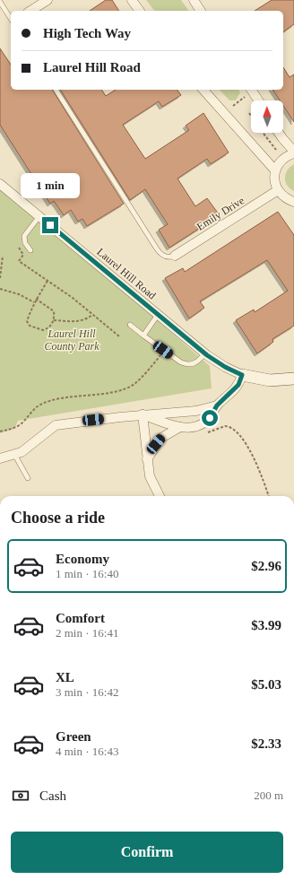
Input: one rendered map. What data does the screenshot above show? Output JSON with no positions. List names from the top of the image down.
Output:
{
  "streets": {
    "street": ["Emily Drive", "Laurel Hill Road"]
  },
  "parks": ["Laurel Hill County Park"],
  "north": "top",
  "page": {
    "banner": ["High Tech Way", "Laurel Hill Road"],
    "bubble": "1 min",
    "heading": "Choose a ride",
    "list": [
      {
        "name": "Economy",
        "note": "1 min · 16:40",
        "value": "$2.96"
      },
      {
        "name": "Comfort",
        "note": "2 min · 16:41",
        "value": "$3.99"
      },
      {
        "name": "XL",
        "note": "3 min · 16:42",
        "value": "$5.03"
      },
      {
        "name": "Green",
        "note": "4 min · 16:43",
        "value": "$2.33"
      }
    ],
    "pay": ["Cash", "200 m"],
    "buttons": "Confirm"
  }
}
